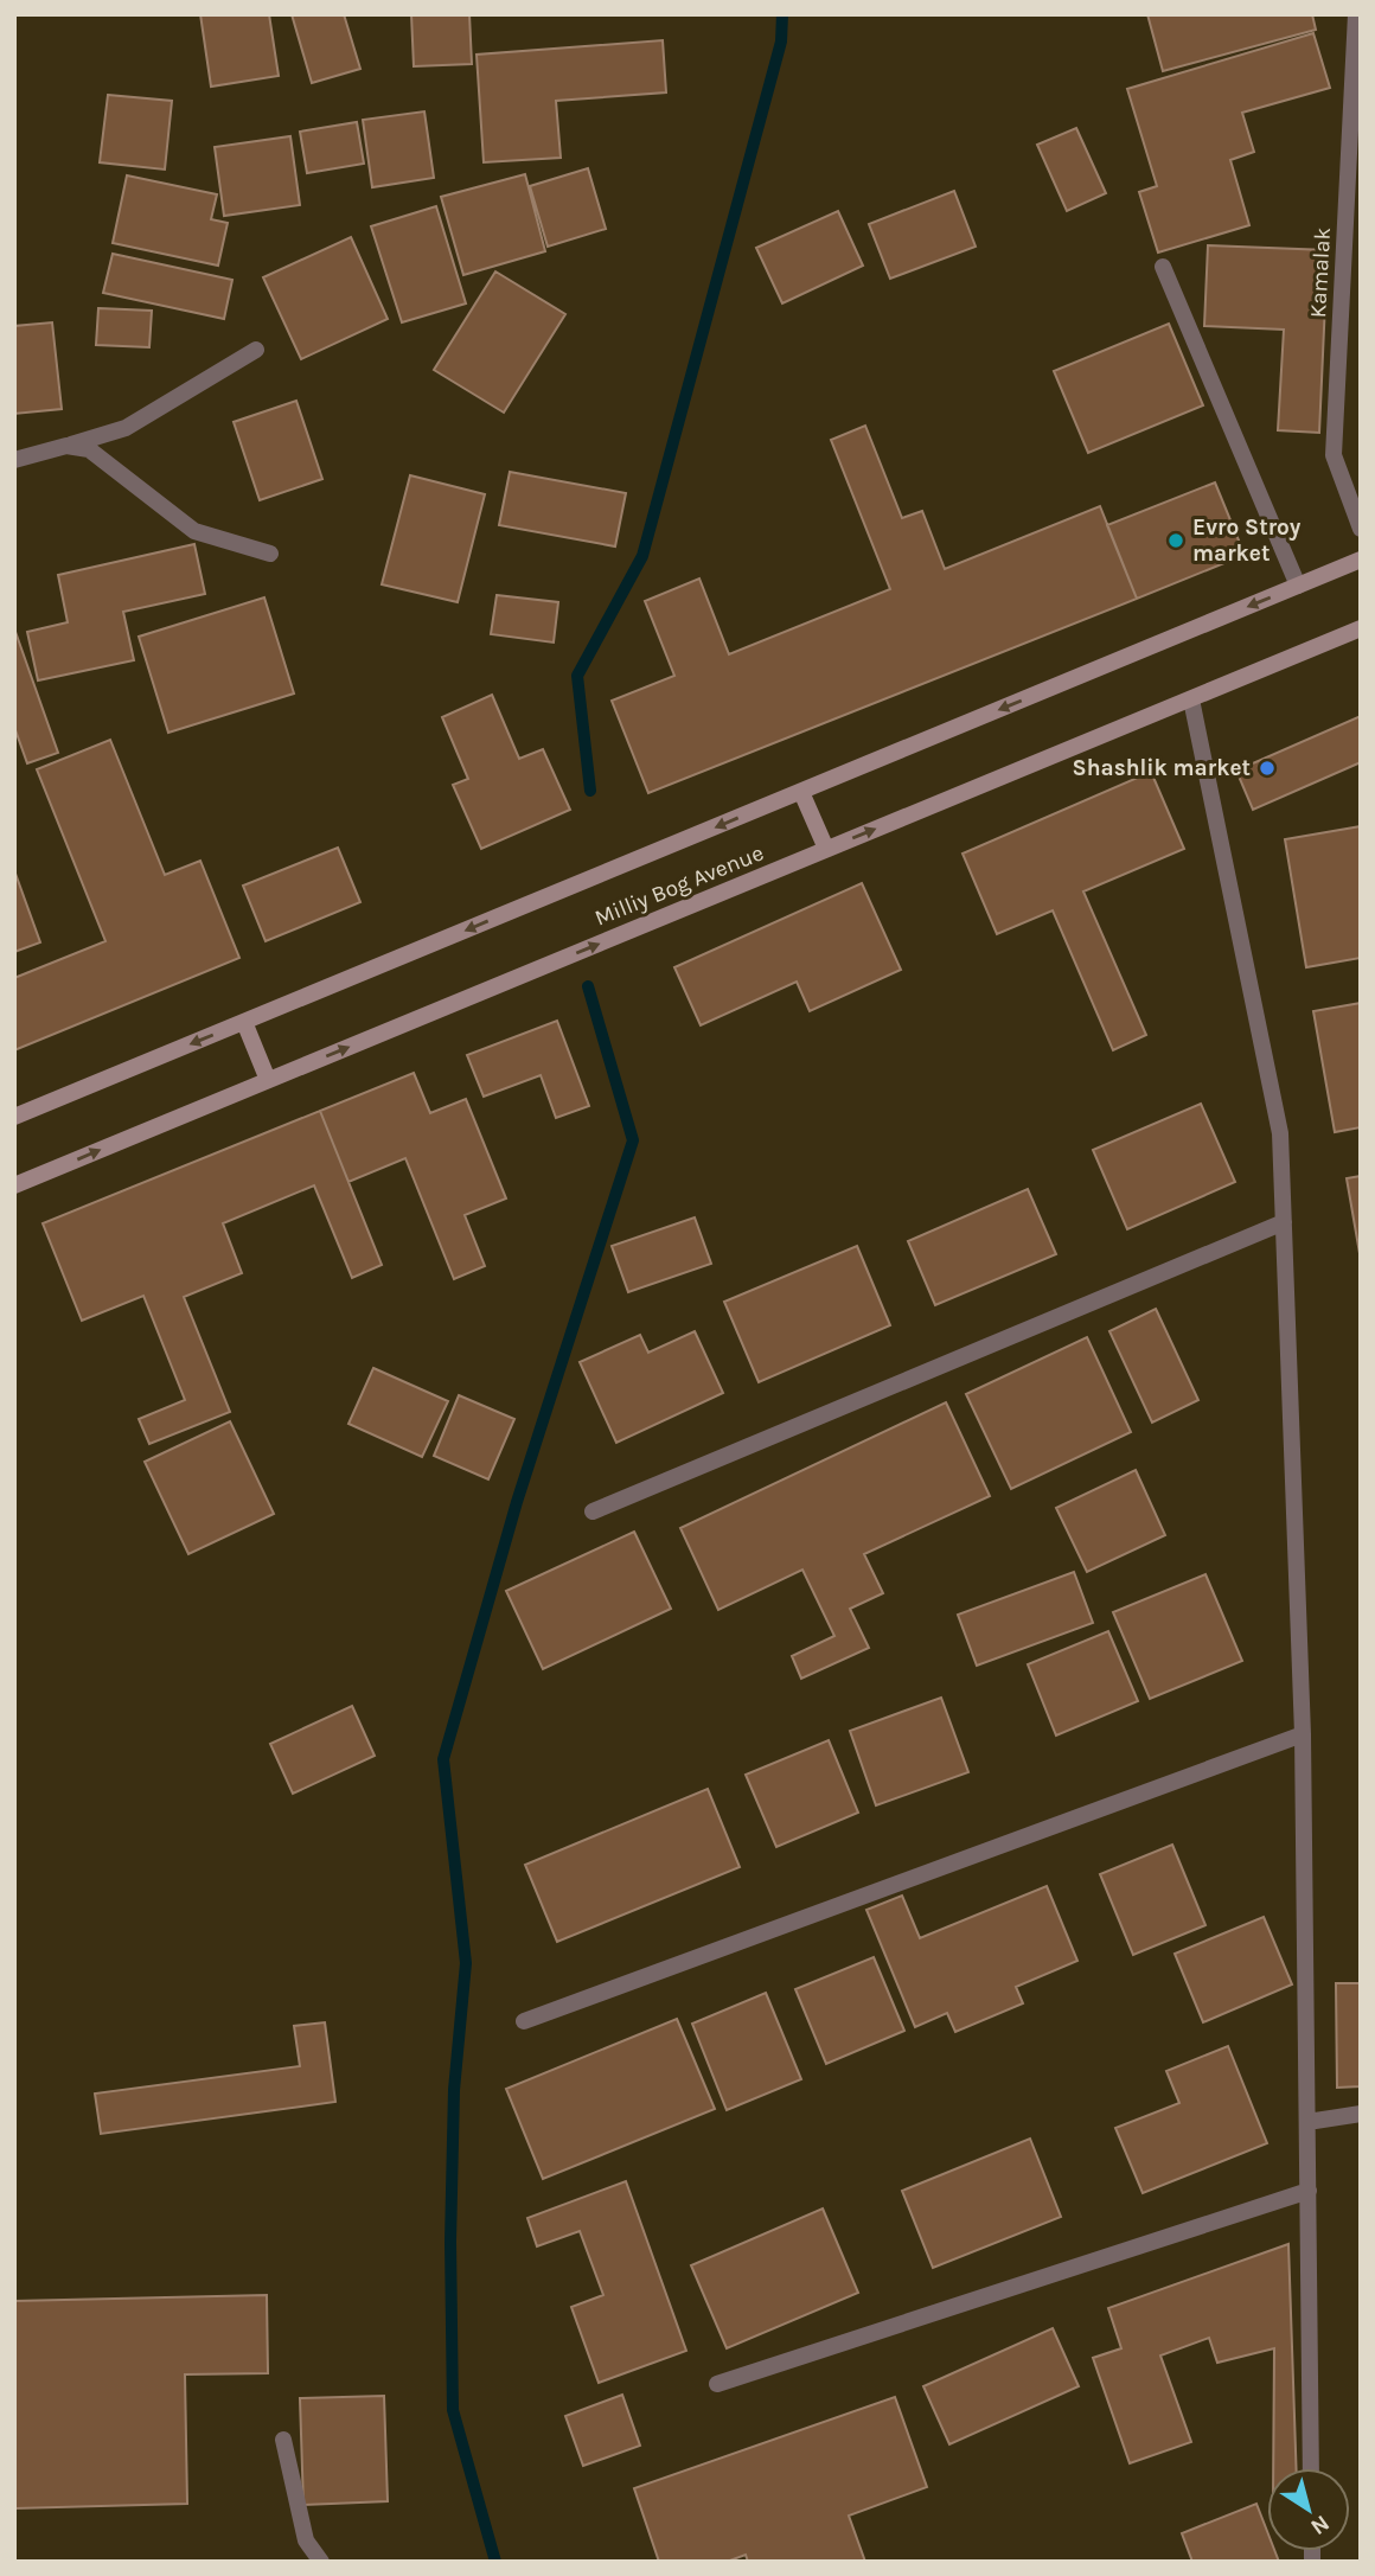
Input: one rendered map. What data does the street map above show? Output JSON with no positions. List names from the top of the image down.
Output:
{
  "streets": {
    "main road": ["Milliy Bog Avenue"],
    "street": ["Kamalak"]
  },
  "places": ["Evro Stroy market", "Shashlik market"],
  "north": "bottom right"
}
